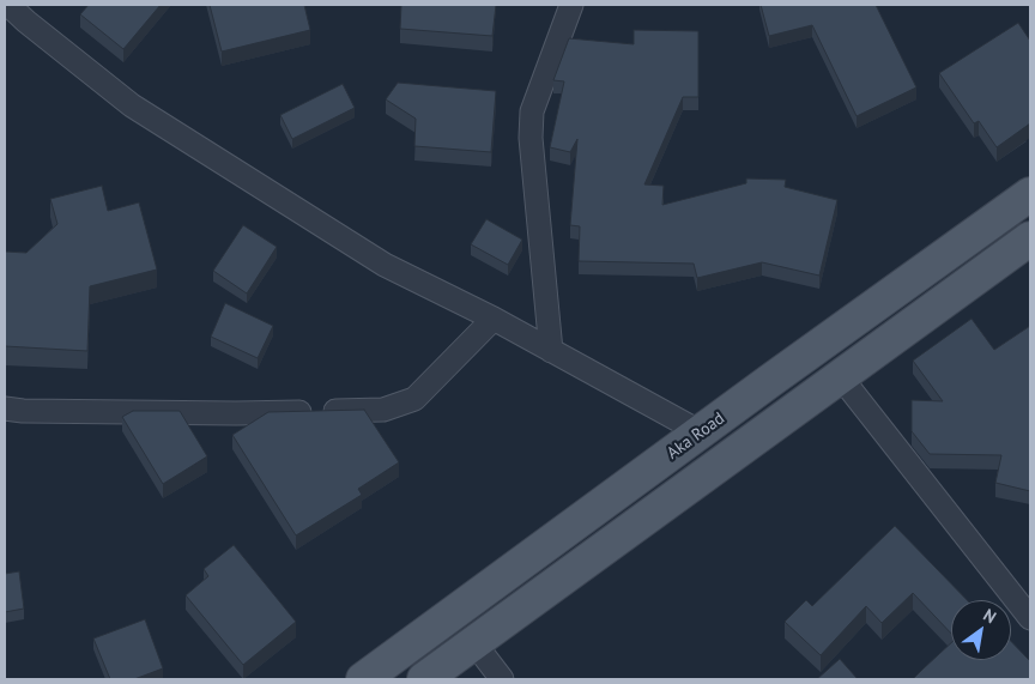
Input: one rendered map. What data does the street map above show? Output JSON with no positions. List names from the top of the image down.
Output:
{
  "streets": {
    "main road": ["Aka Road"]
  },
  "north": "top right"
}
